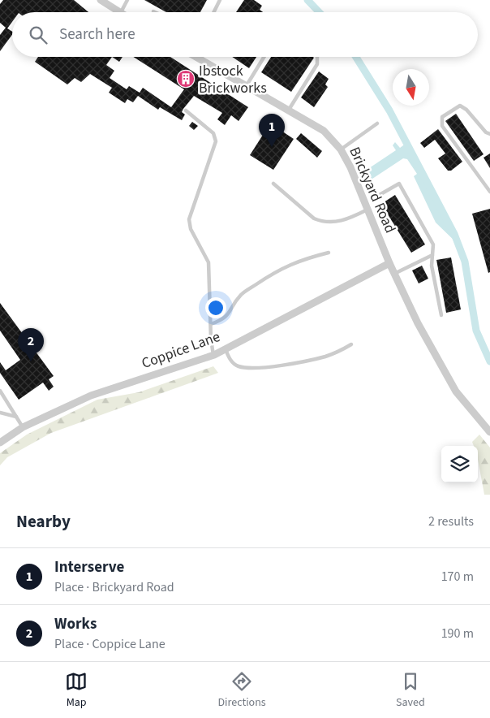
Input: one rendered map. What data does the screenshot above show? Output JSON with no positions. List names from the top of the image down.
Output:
{
  "streets": {
    "street": ["Brickyard Road", "Coppice Lane"]
  },
  "crossings": [
    ["Brickyard Road", "Coppice Lane"]
  ],
  "places": {
    "building": ["Ibstock Brickworks"]
  },
  "north": "bottom",
  "page": {
    "search": "Search here",
    "pins": ["1", "2"],
    "heading": ["Nearby", "2 results"],
    "list": [
      {
        "mark": "1",
        "name": "Interserve",
        "note": "Place · Brickyard Road",
        "value": "170 m"
      },
      {
        "mark": "2",
        "name": "Works",
        "note": "Place · Coppice Lane",
        "value": "190 m"
      }
    ],
    "nav": ["Map", "Directions", "Saved"]
  }
}
